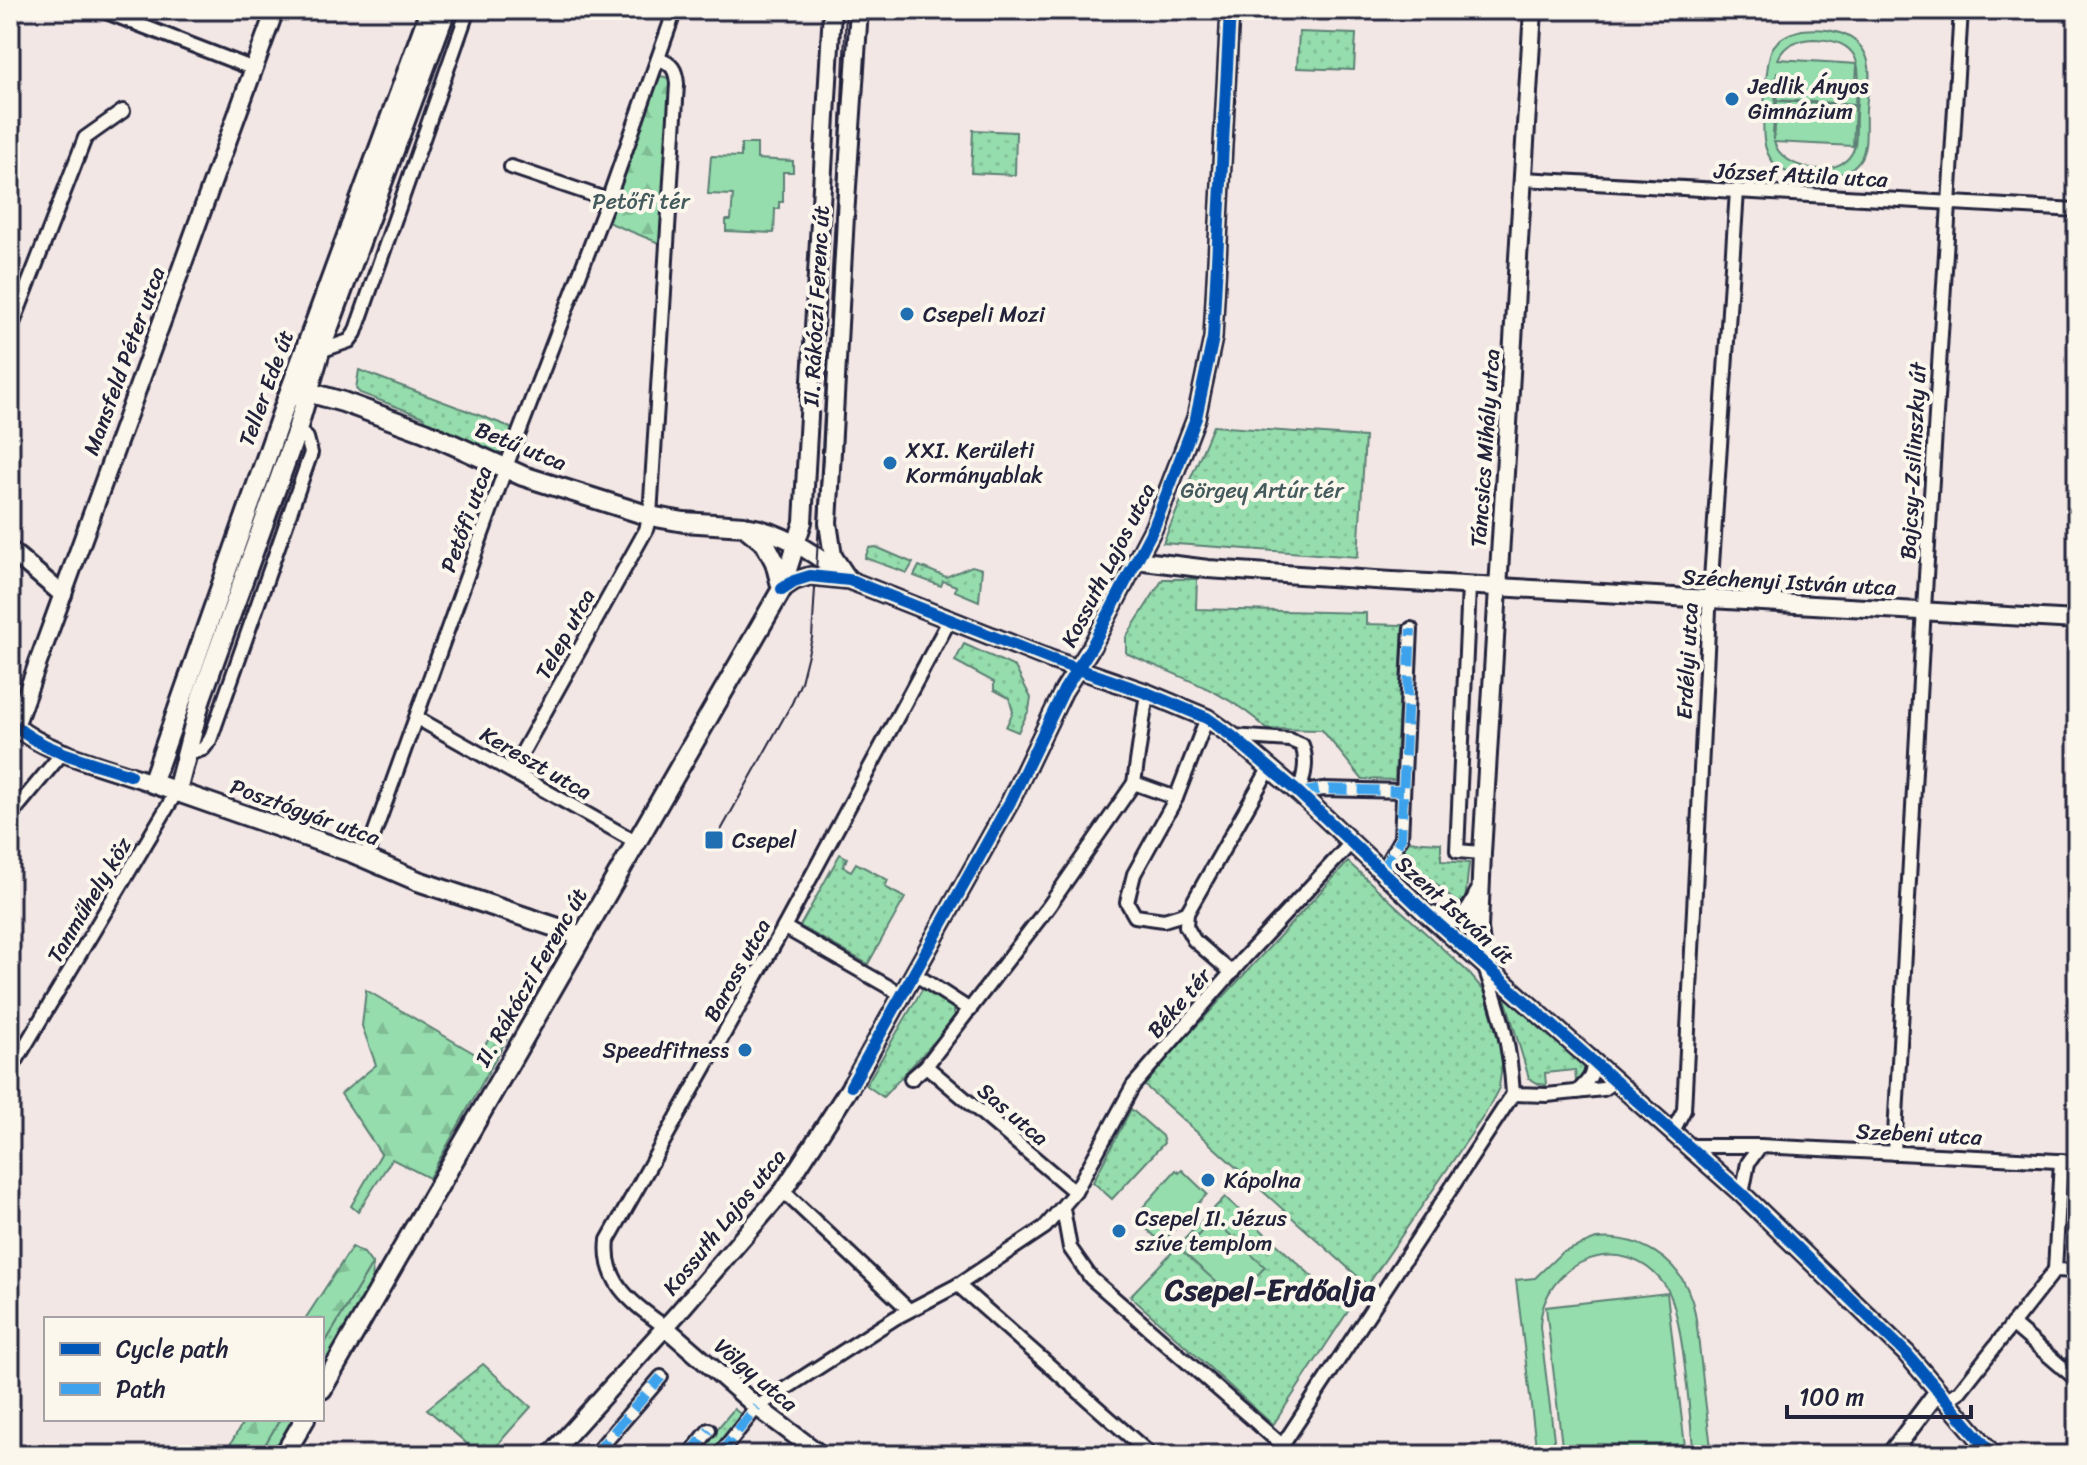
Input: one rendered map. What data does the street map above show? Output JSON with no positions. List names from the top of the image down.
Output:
{
  "streets": {
    "main road": [
      "II. Rákóczi Ferenc út",
      "Teller Ede út",
      "Betű utca",
      "Posztógyár utca"
    ],
    "street": [
      "József Attila utca",
      "Mansfeld Péter utca",
      "Táncsics Mihály utca",
      "Bajcsy-Zsilinszky út",
      "Petőfi utca",
      "Kossuth Lajos utca",
      "Széchenyi István utca",
      "Telep utca",
      "Erdélyi utca",
      "Kereszt utca",
      "Tanműhely köz",
      "Szent István út",
      "Baross utca",
      "Béke tér",
      "Sas utca",
      "Szebeni utca",
      "Völgy utca"
    ]
  },
  "crossings": [
    ["József Attila utca", "Táncsics Mihály utca"],
    ["József Attila utca", "Bajcsy-Zsilinszky út"],
    ["József Attila utca", "Erdélyi utca"],
    ["II. Rákóczi Ferenc út", "Betű utca"],
    ["II. Rákóczi Ferenc út", "Kereszt utca"],
    ["II. Rákóczi Ferenc út", "Posztógyár utca"],
    ["II. Rákóczi Ferenc út", "Szent István út"],
    ["Mansfeld Péter utca", "Posztógyár utca"],
    ["Teller Ede út", "Betű utca"],
    ["Teller Ede út", "Posztógyár utca"],
    ["Teller Ede út", "Tanműhely köz"],
    ["Betű utca", "Petőfi utca"],
    ["Betű utca", "Telep utca"],
    ["Betű utca", "Szent István út"],
    ["Táncsics Mihály utca", "Széchenyi István utca"],
    ["Táncsics Mihály utca", "Szent István út"],
    ["Bajcsy-Zsilinszky út", "Széchenyi István utca"],
    ["Bajcsy-Zsilinszky út", "Szebeni utca"],
    ["Petőfi utca", "Kereszt utca"],
    ["Petőfi utca", "Posztógyár utca"],
    ["Kossuth Lajos utca", "Szent István út"],
    ["Kossuth Lajos utca", "Baross utca"],
    ["Kossuth Lajos utca", "Völgy utca"],
    ["Széchenyi István utca", "Erdélyi utca"],
    ["Telep utca", "Kereszt utca"],
    ["Erdélyi utca", "Szent István út"],
    ["Posztógyár utca", "Tanműhely köz"],
    ["Szent István út", "Baross utca"],
    ["Szent István út", "Béke tér"],
    ["Szent István út", "Szebeni utca"],
    ["Baross utca", "Völgy utca"],
    ["Béke tér", "Sas utca"],
    ["Béke tér", "Völgy utca"]
  ],
  "districts": ["Csepel-Erdőalja"],
  "parks": ["Petőfi tér", "Görgey Artúr tér"],
  "places": {
    "other": [
      "Jedlik Ányos Gimnázium",
      "Csepeli Mozi",
      "XXI. Kerületi Kormányablak",
      "Speedfitness",
      "Kápolna",
      "Csepel II. Jézus szíve templom"
    ],
    "transit": ["Csepel"]
  },
  "legend": ["Cycle path", "Path"],
  "scale_bar": "100 m"
}
